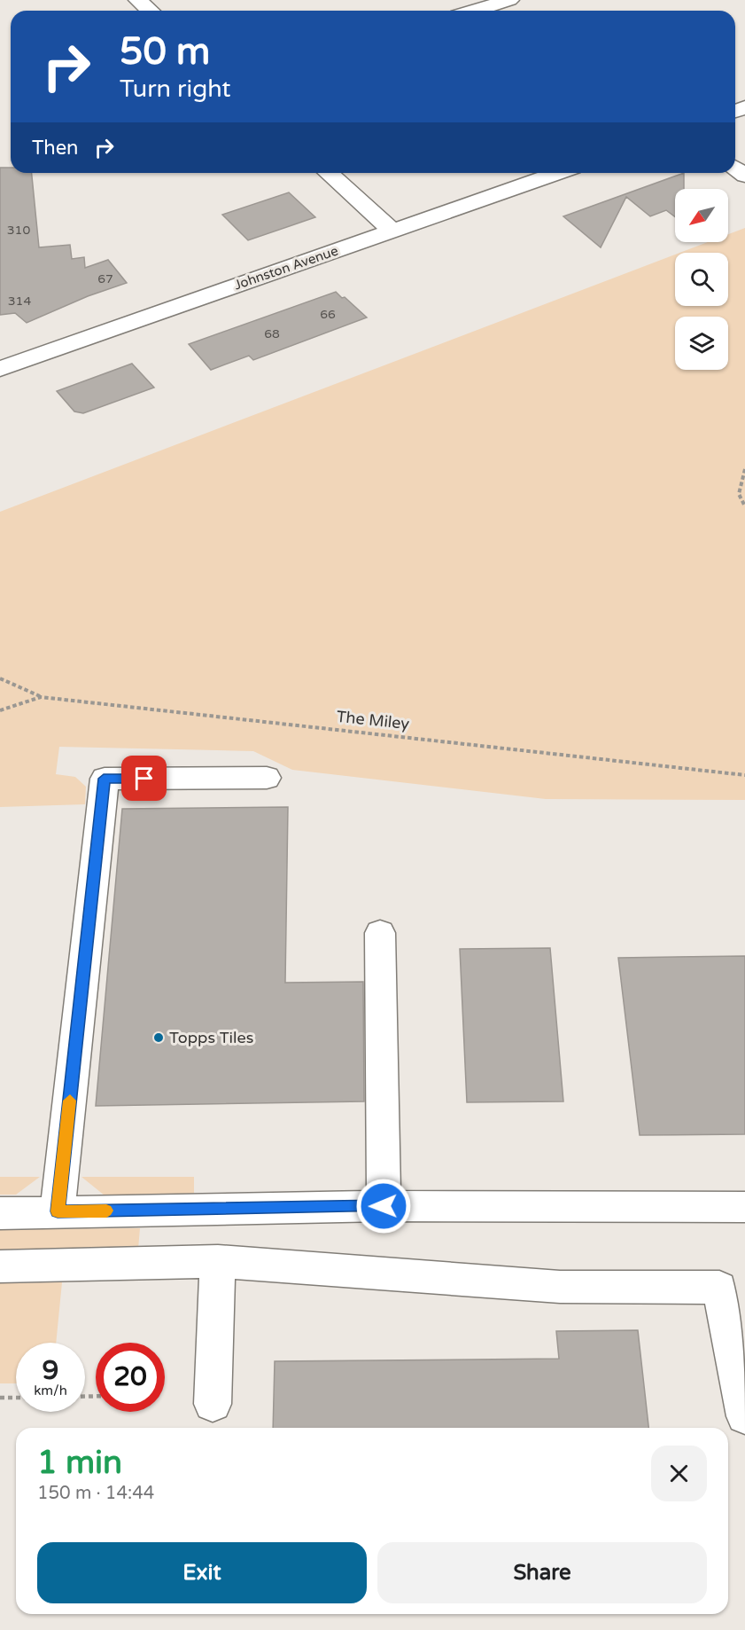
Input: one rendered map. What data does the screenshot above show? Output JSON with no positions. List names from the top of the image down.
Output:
{
  "streets": {
    "street": ["Johnston Avenue"],
    "path": ["The Miley"]
  },
  "places": ["Topps Tiles"],
  "house_numbers": [
    "310",
    "67",
    "314",
    "66",
    "68"
  ],
  "north": "bottom left",
  "page": {
    "turn": ["50 m", "Turn right"],
    "then": "Then",
    "speed": "9 km/h",
    "limit": "20",
    "heading": ["1 min", "150 m · 14:44"],
    "buttons": ["Exit", "Share"]
  }
}
